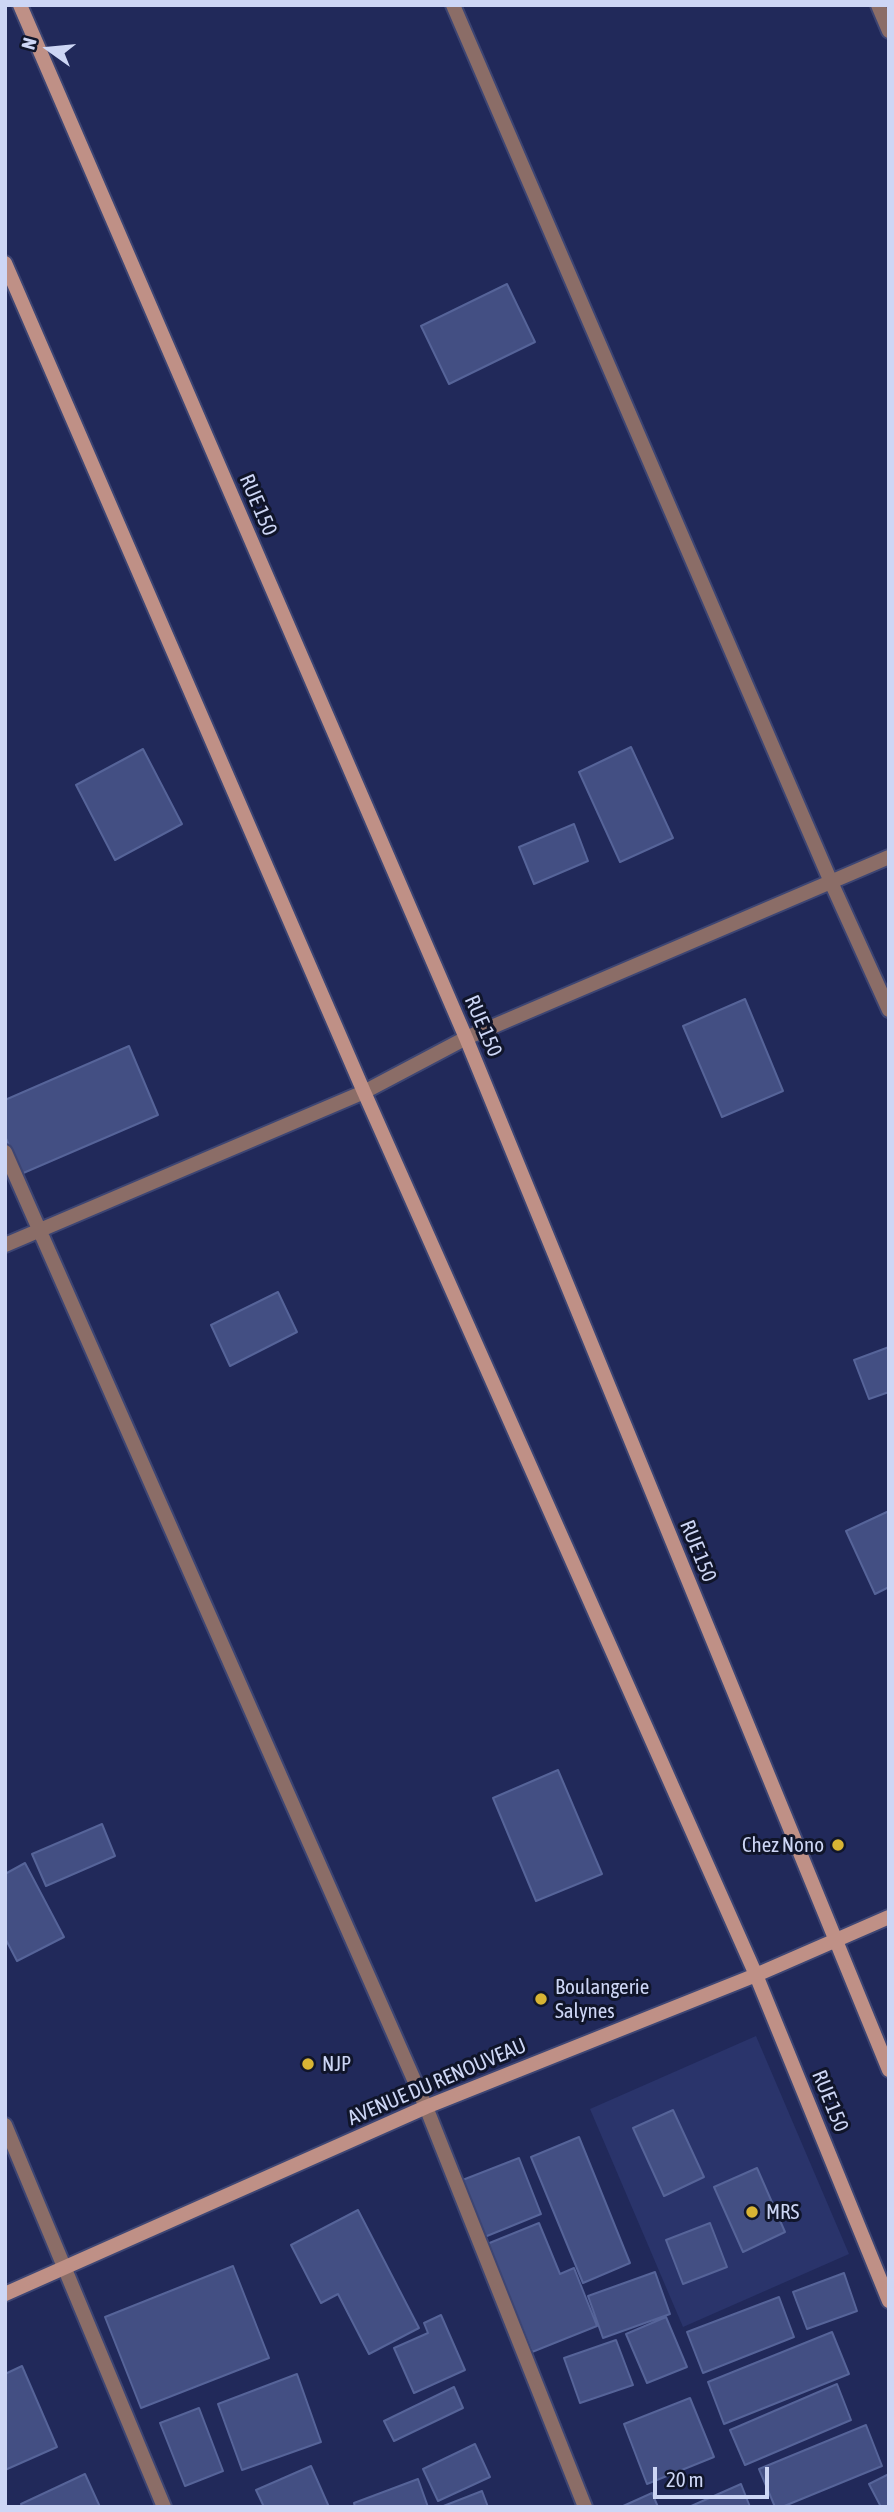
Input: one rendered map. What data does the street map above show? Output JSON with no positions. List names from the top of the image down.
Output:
{
  "streets": {
    "main road": ["RUE 150", "AVENUE DU RENOUVEAU"]
  },
  "crossings": [
    ["RUE 150", "AVENUE DU RENOUVEAU"]
  ],
  "places": [
    "Chez Nono",
    "Boulangerie Salynes",
    "NJP",
    "MRS"
  ],
  "scale_bar": "20 m",
  "north": "left"
}
